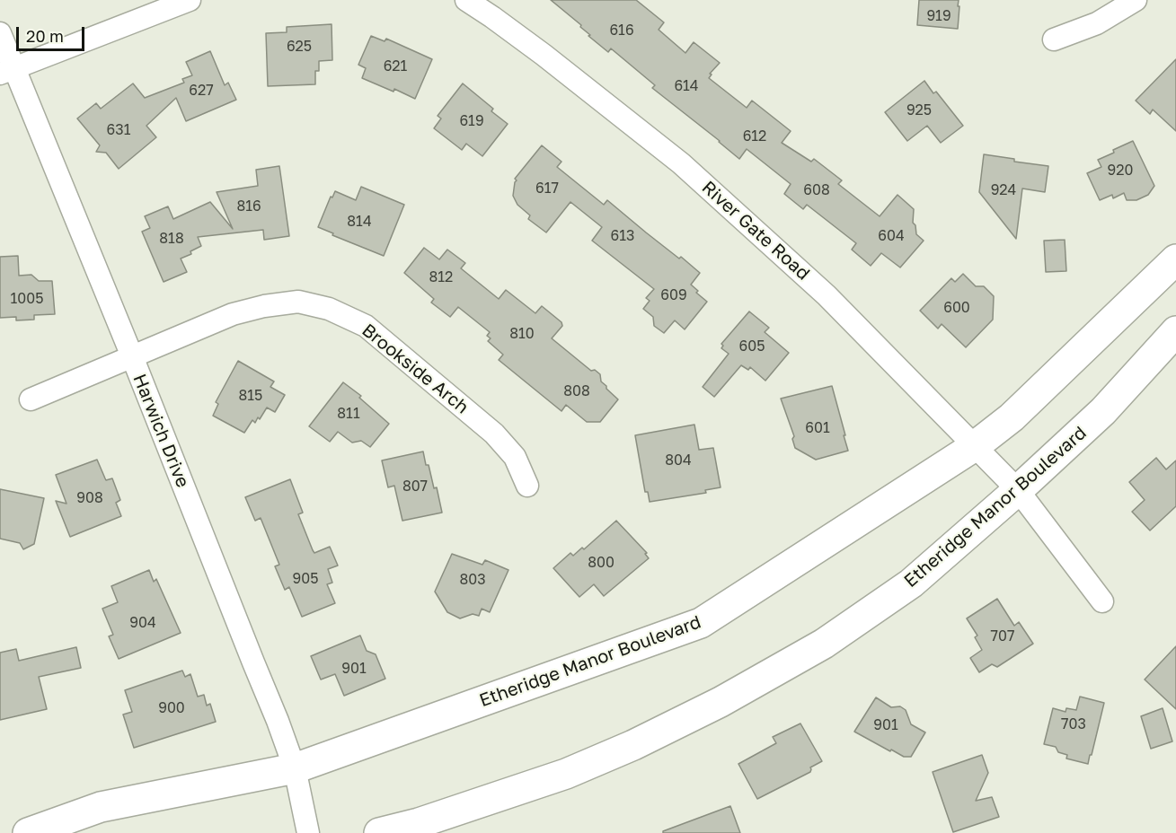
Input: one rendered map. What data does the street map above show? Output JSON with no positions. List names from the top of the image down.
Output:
{
  "streets": {
    "main road": ["Etheridge Manor Boulevard"],
    "street": ["River Gate Road", "Brookside Arch", "Harwich Drive"]
  },
  "crossings": [
    ["River Gate Road", "Etheridge Manor Boulevard"],
    ["Brookside Arch", "Harwich Drive"],
    ["Harwich Drive", "Etheridge Manor Boulevard"]
  ],
  "house_numbers": [
    "919",
    "616",
    "625",
    "621",
    "614",
    "627",
    "925",
    "619",
    "631",
    "612",
    "920",
    "617",
    "608",
    "924",
    "816",
    "814",
    "613",
    "604",
    "818",
    "812",
    "609",
    "1005",
    "600",
    "810",
    "605",
    "808",
    "815",
    "811",
    "601",
    "804",
    "807",
    "908",
    "800",
    "905",
    "803",
    "904",
    "707",
    "901",
    "900",
    "703",
    "901"
  ],
  "scale_bar": "20 m"
}
